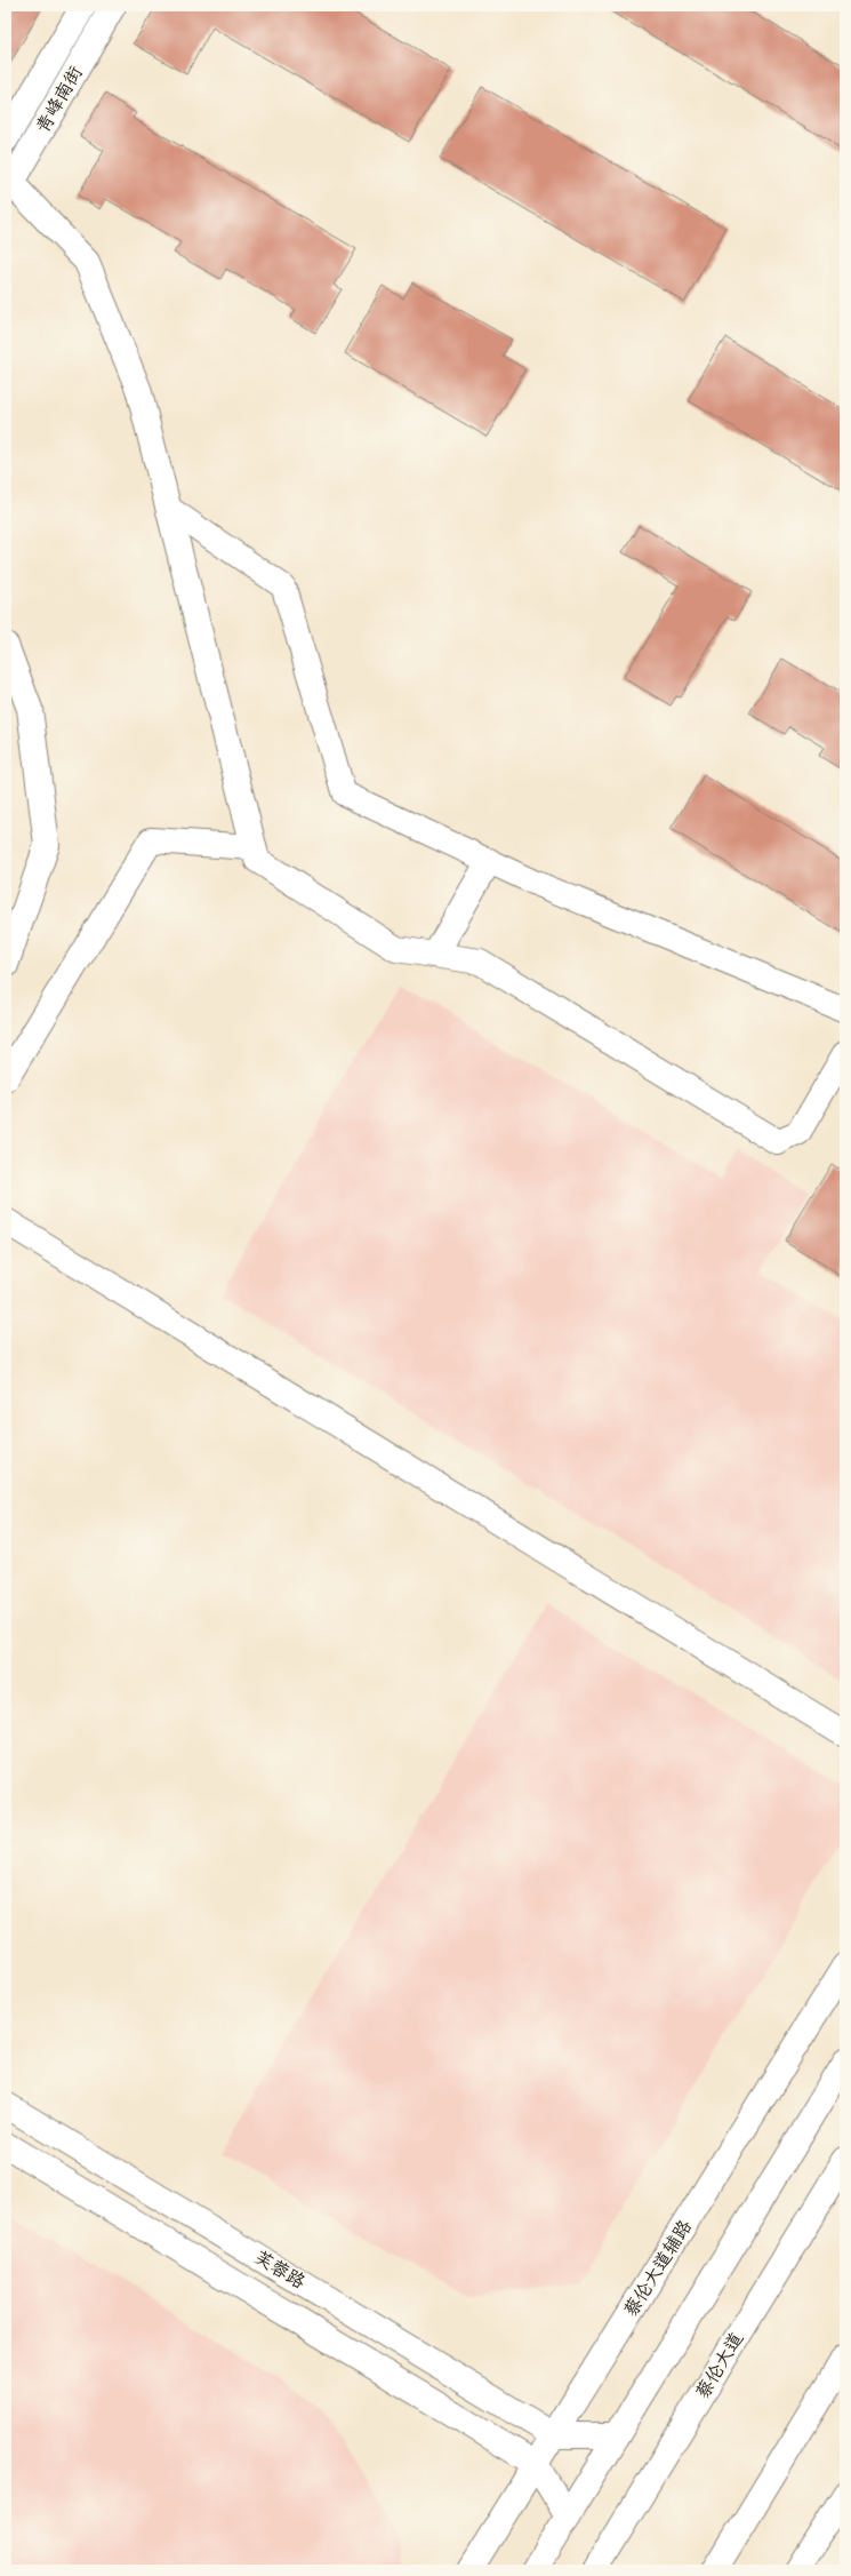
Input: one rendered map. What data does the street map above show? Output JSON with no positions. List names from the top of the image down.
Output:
{
  "streets": {
    "main road": [
      "青峰南街",
      "蔡伦大道辅路",
      "芙蓉路",
      "蔡伦大道"
    ]
  },
  "crossings": [
    ["蔡伦大道辅路", "芙蓉路"]
  ]
}
